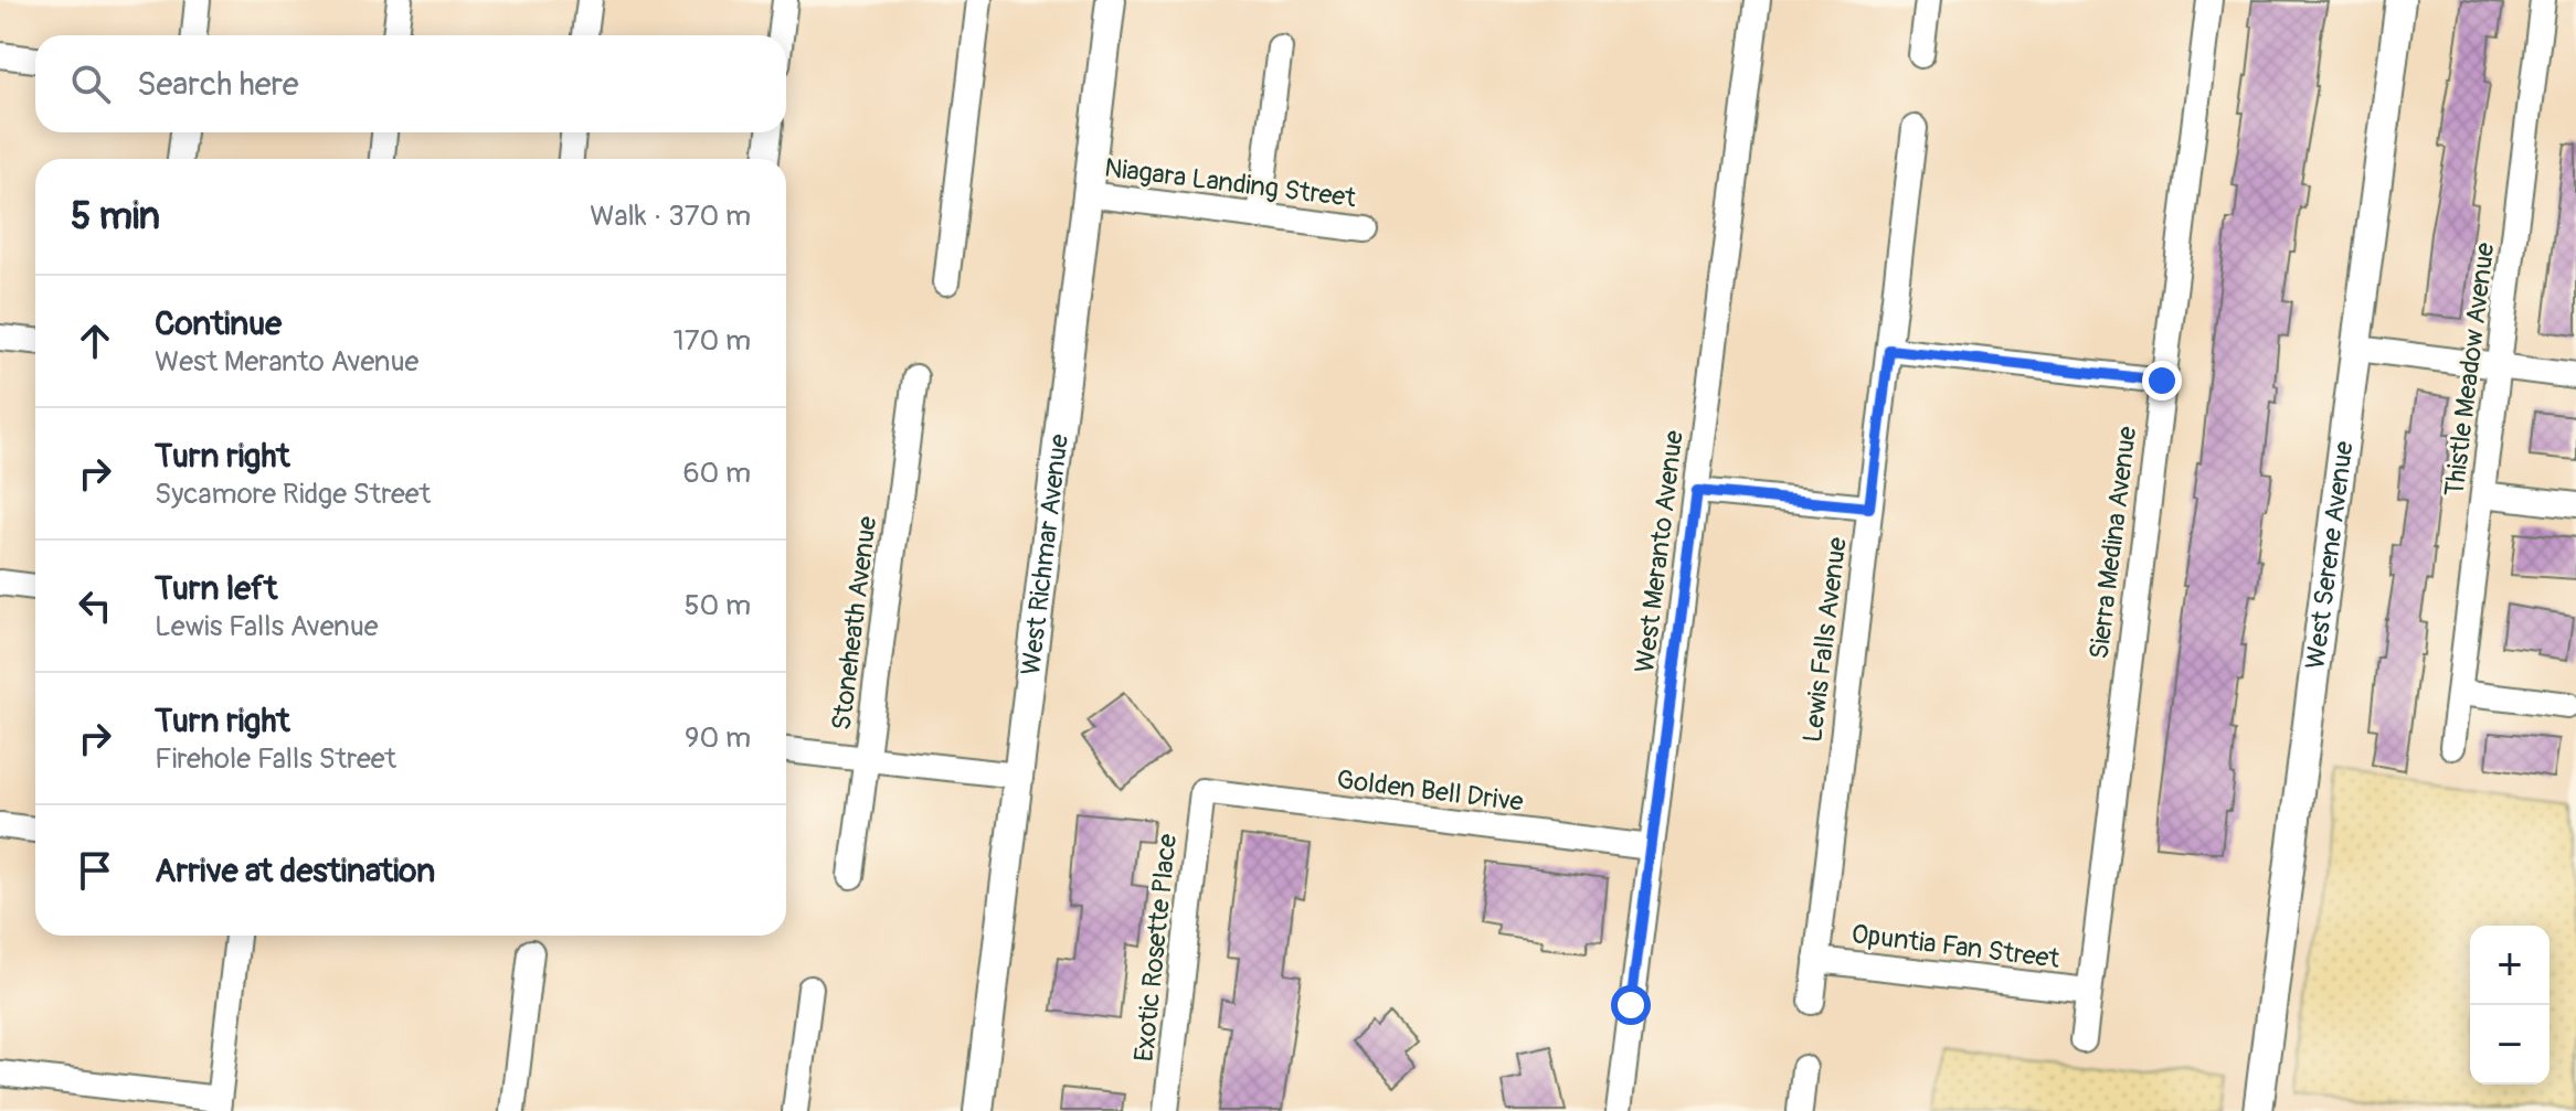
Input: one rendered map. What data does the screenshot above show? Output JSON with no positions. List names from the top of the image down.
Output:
{
  "streets": {
    "street": [
      "Niagara Landing Street",
      "Thistle Meadow Avenue",
      "Sierra Medina Avenue",
      "West Meranto Avenue",
      "West Richmar Avenue",
      "West Serene Avenue",
      "Stoneheath Avenue",
      "Lewis Falls Avenue",
      "Golden Bell Drive",
      "Opuntia Fan Street",
      "Exotic Rosette Place"
    ]
  },
  "crossings": [
    ["Niagara Landing Street", "West Richmar Avenue"],
    ["Sierra Medina Avenue", "Opuntia Fan Street"],
    ["West Meranto Avenue", "Golden Bell Drive"],
    ["Lewis Falls Avenue", "Opuntia Fan Street"],
    ["Golden Bell Drive", "Exotic Rosette Place"]
  ],
  "page": {
    "search": "Search here",
    "heading": ["5 min", "Walk · 370 m"],
    "list": [
      ["Continue", "West Meranto Avenue", "170 m"],
      ["Turn right", "Sycamore Ridge Street", "60 m"],
      ["Turn left", "Lewis Falls Avenue", "50 m"],
      ["Turn right", "Firehole Falls Street", "90 m"],
      "Arrive at destination"
    ],
    "map_buttons": ["+", "−"]
  }
}
